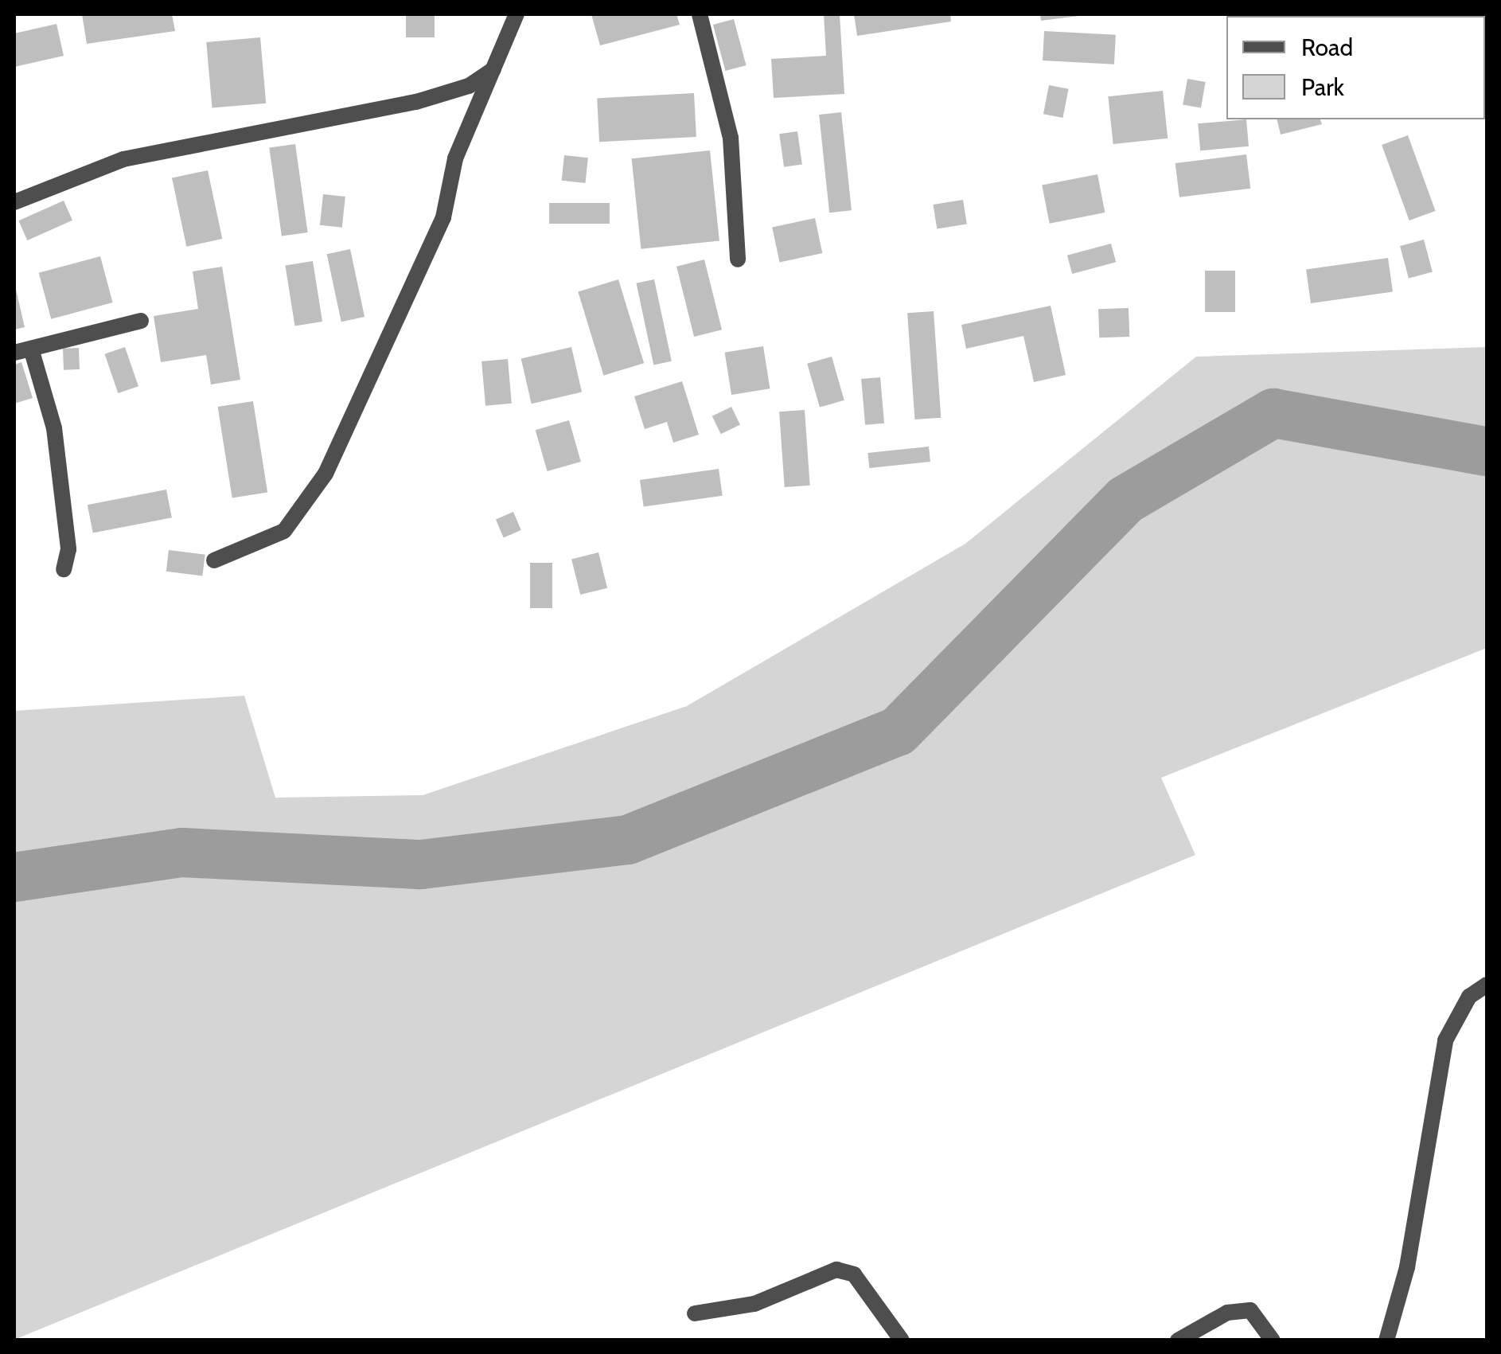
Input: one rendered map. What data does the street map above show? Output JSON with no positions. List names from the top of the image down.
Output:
{
  "legend": ["Road", "Park"]
}
